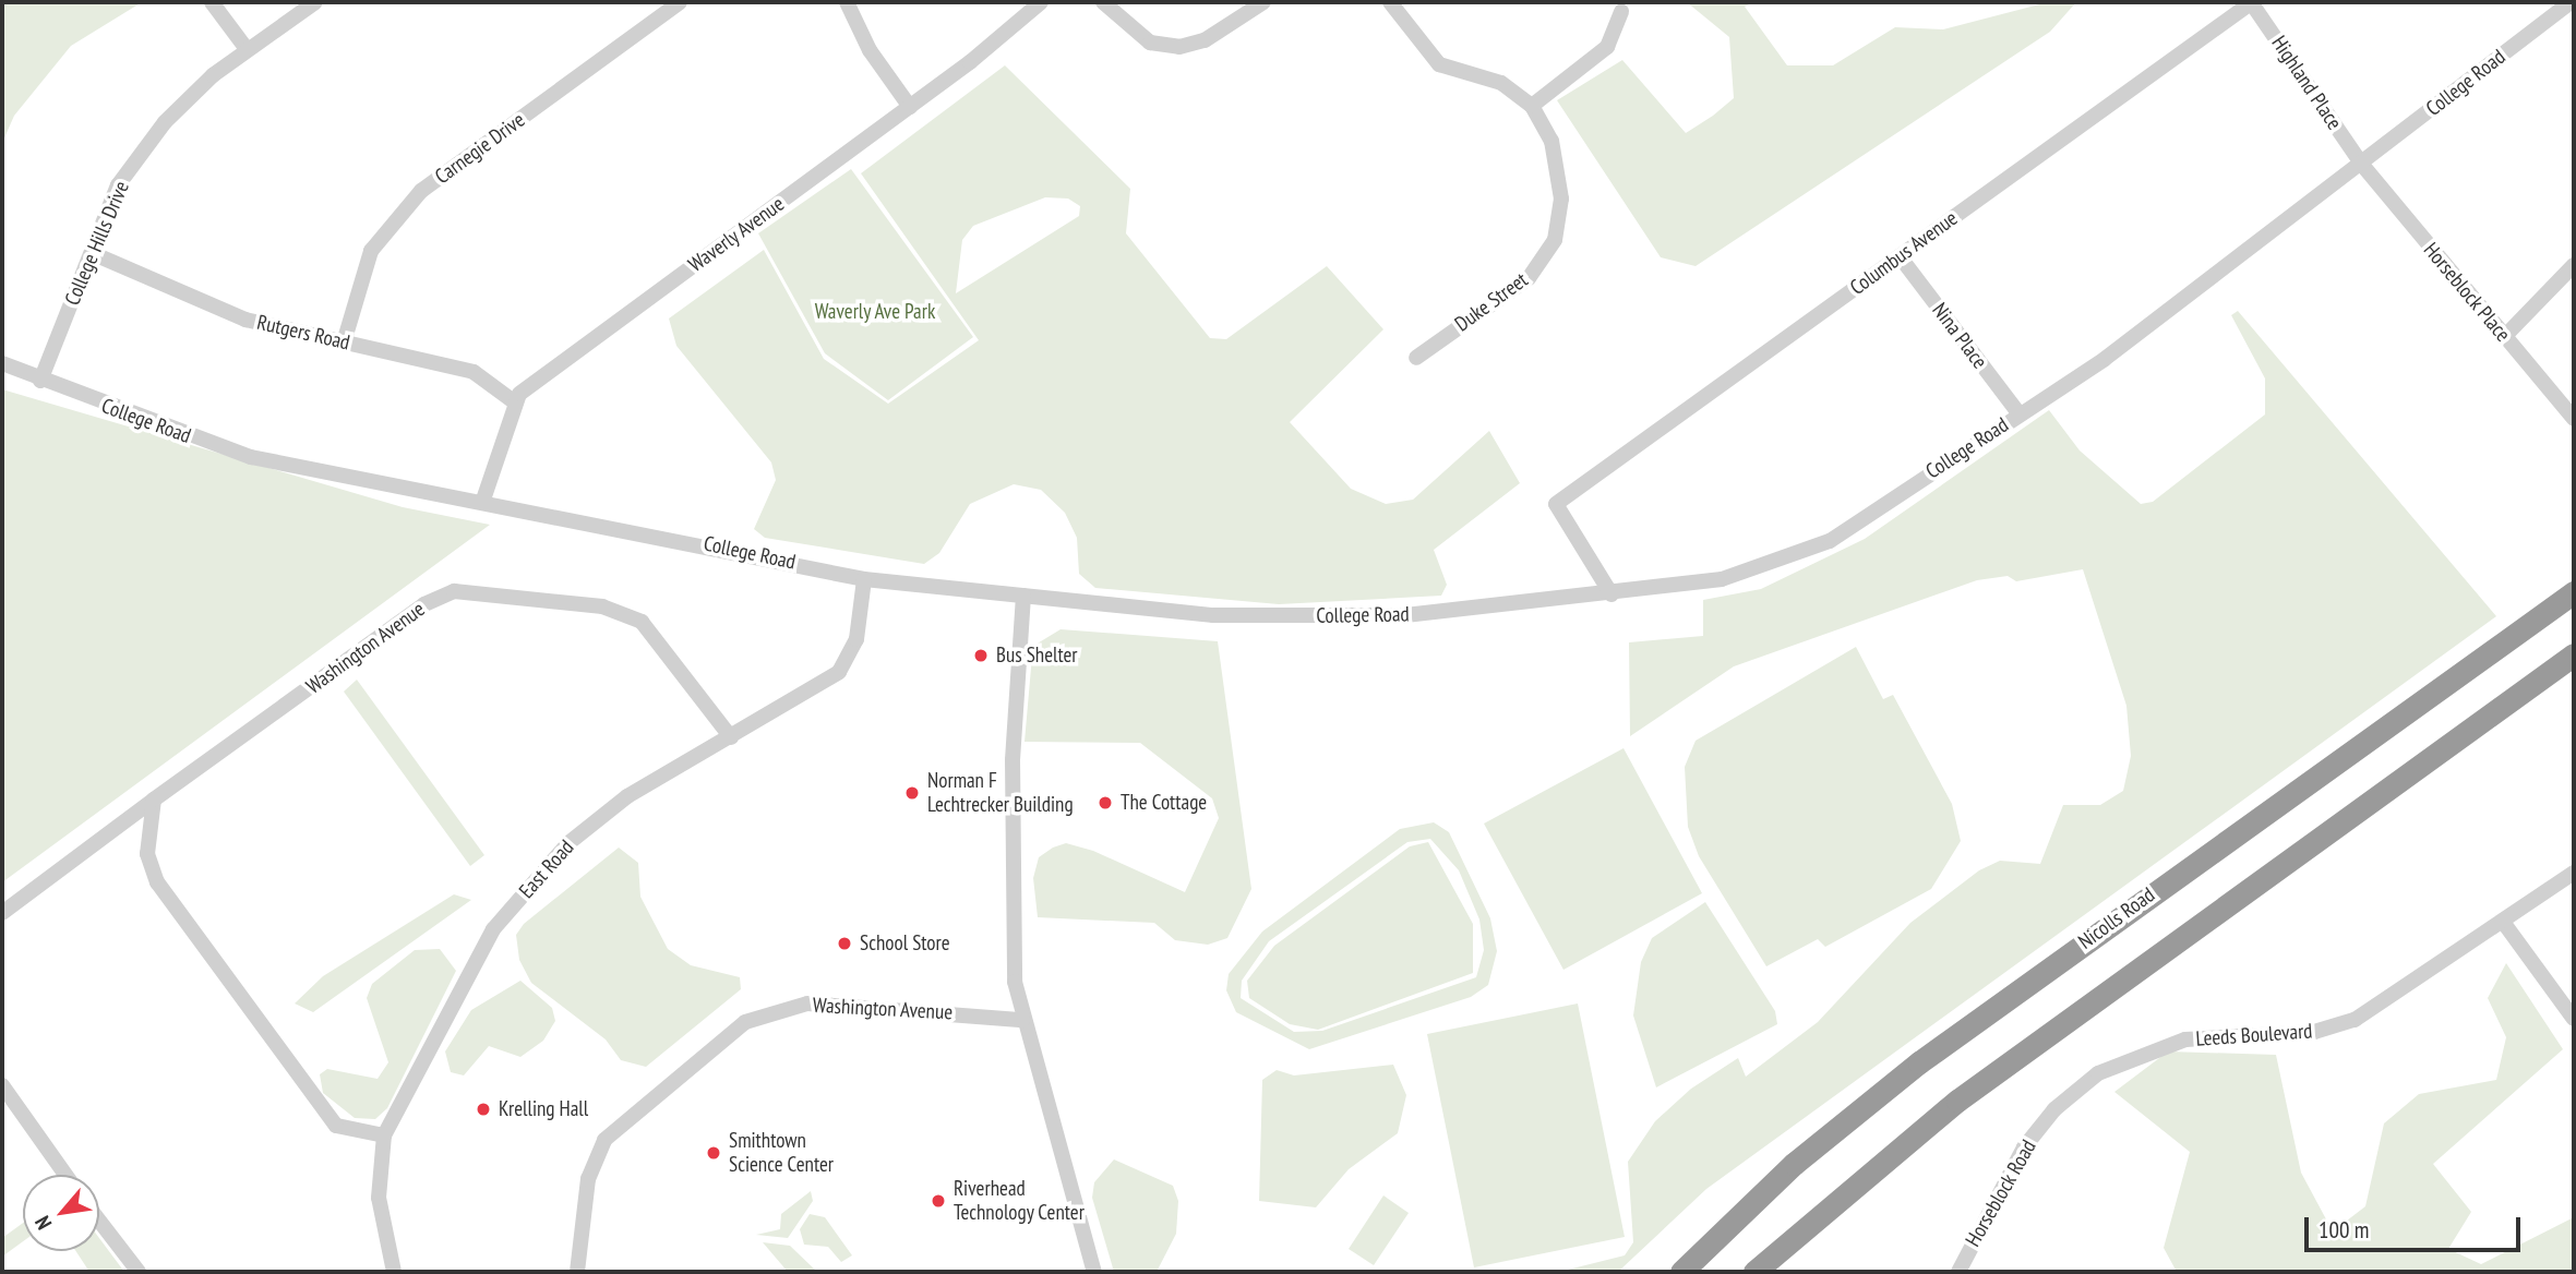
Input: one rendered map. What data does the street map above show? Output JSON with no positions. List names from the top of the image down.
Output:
{
  "streets": {
    "highway": ["Nicolls Road"],
    "street": [
      "Highland Place",
      "College Road",
      "Carnegie Drive",
      "Waverly Avenue",
      "College Hills Drive",
      "Columbus Avenue",
      "Horseblock Place",
      "Duke Street",
      "Rutgers Road",
      "Nina Place",
      "Washington Avenue",
      "East Road",
      "Leeds Boulevard",
      "Horseblock Road"
    ]
  },
  "crossings": [
    ["Highland Place", "College Road"],
    ["Highland Place", "Columbus Avenue"],
    ["Highland Place", "Horseblock Place"],
    ["College Road", "College Hills Drive"],
    ["College Road", "Columbus Avenue"],
    ["College Road", "Horseblock Place"],
    ["College Road", "Nina Place"],
    ["College Road", "East Road"],
    ["Carnegie Drive", "Rutgers Road"],
    ["Waverly Avenue", "Rutgers Road"],
    ["College Hills Drive", "Rutgers Road"],
    ["Columbus Avenue", "Nina Place"],
    ["Washington Avenue", "East Road"],
    ["Leeds Boulevard", "Horseblock Road"]
  ],
  "parks": ["Waverly Ave Park"],
  "places": [
    "Bus Shelter",
    "Norman F Lechtrecker Building",
    "The Cottage",
    "School Store",
    "Krelling Hall",
    "Smithtown Science Center",
    "Riverhead Technology Center"
  ],
  "scale_bar": "100 m",
  "north": "bottom left"
}
